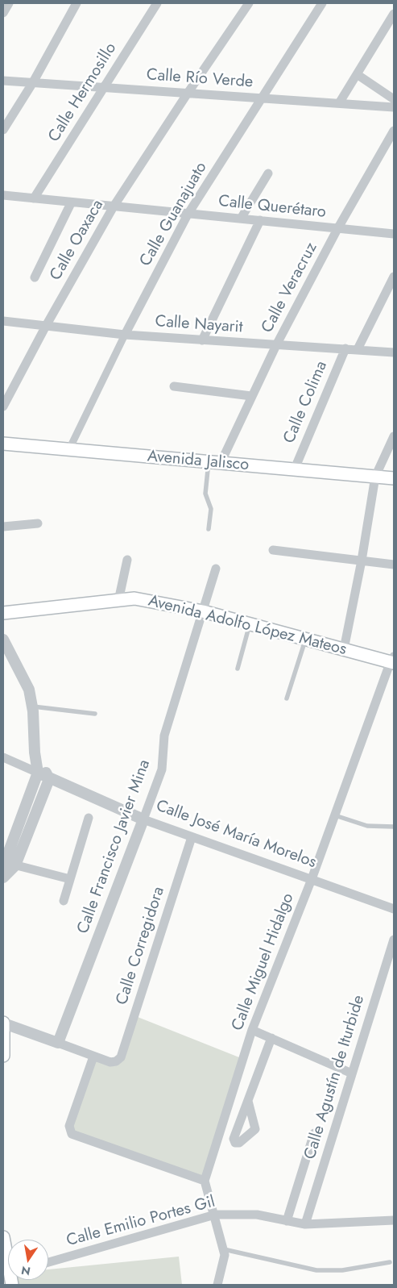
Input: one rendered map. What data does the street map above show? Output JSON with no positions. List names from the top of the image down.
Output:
{
  "streets": {
    "main road": ["Avenida Jalisco", "Avenida Adolfo López Mateos"],
    "street": [
      "Calle Río Verde",
      "Calle Hermosillo",
      "Calle Querétaro",
      "Calle Guanajuato",
      "Calle Oaxaca",
      "Calle Veracruz",
      "Calle Nayarit",
      "Calle Colima",
      "Calle José María Morelos",
      "Calle Francisco Javier Mina",
      "Calle Corregidora",
      "Calle Miguel Hidalgo",
      "Calle Agustín de Iturbide",
      "Calle Emilio Portes Gil"
    ]
  },
  "crossings": [
    ["Calle Río Verde", "Calle Hermosillo"],
    ["Calle Río Verde", "Calle Guanajuato"],
    ["Calle Río Verde", "Calle Oaxaca"],
    ["Calle Hermosillo", "Calle Querétaro"],
    ["Calle Querétaro", "Calle Guanajuato"],
    ["Calle Querétaro", "Calle Oaxaca"],
    ["Calle Querétaro", "Calle Veracruz"],
    ["Calle Guanajuato", "Calle Nayarit"],
    ["Calle Guanajuato", "Avenida Jalisco"],
    ["Calle Oaxaca", "Calle Nayarit"],
    ["Calle Veracruz", "Calle Nayarit"],
    ["Calle Veracruz", "Avenida Jalisco"],
    ["Calle Nayarit", "Calle Colima"],
    ["Calle Colima", "Avenida Jalisco"],
    ["Avenida Adolfo López Mateos", "Calle Francisco Javier Mina"],
    ["Avenida Adolfo López Mateos", "Calle Miguel Hidalgo"],
    ["Calle José María Morelos", "Calle Francisco Javier Mina"],
    ["Calle José María Morelos", "Calle Corregidora"],
    ["Calle José María Morelos", "Calle Miguel Hidalgo"],
    ["Calle Corregidora", "Calle Emilio Portes Gil"],
    ["Calle Miguel Hidalgo", "Calle Emilio Portes Gil"],
    ["Calle Agustín de Iturbide", "Calle Emilio Portes Gil"]
  ],
  "north": "bottom"
}
